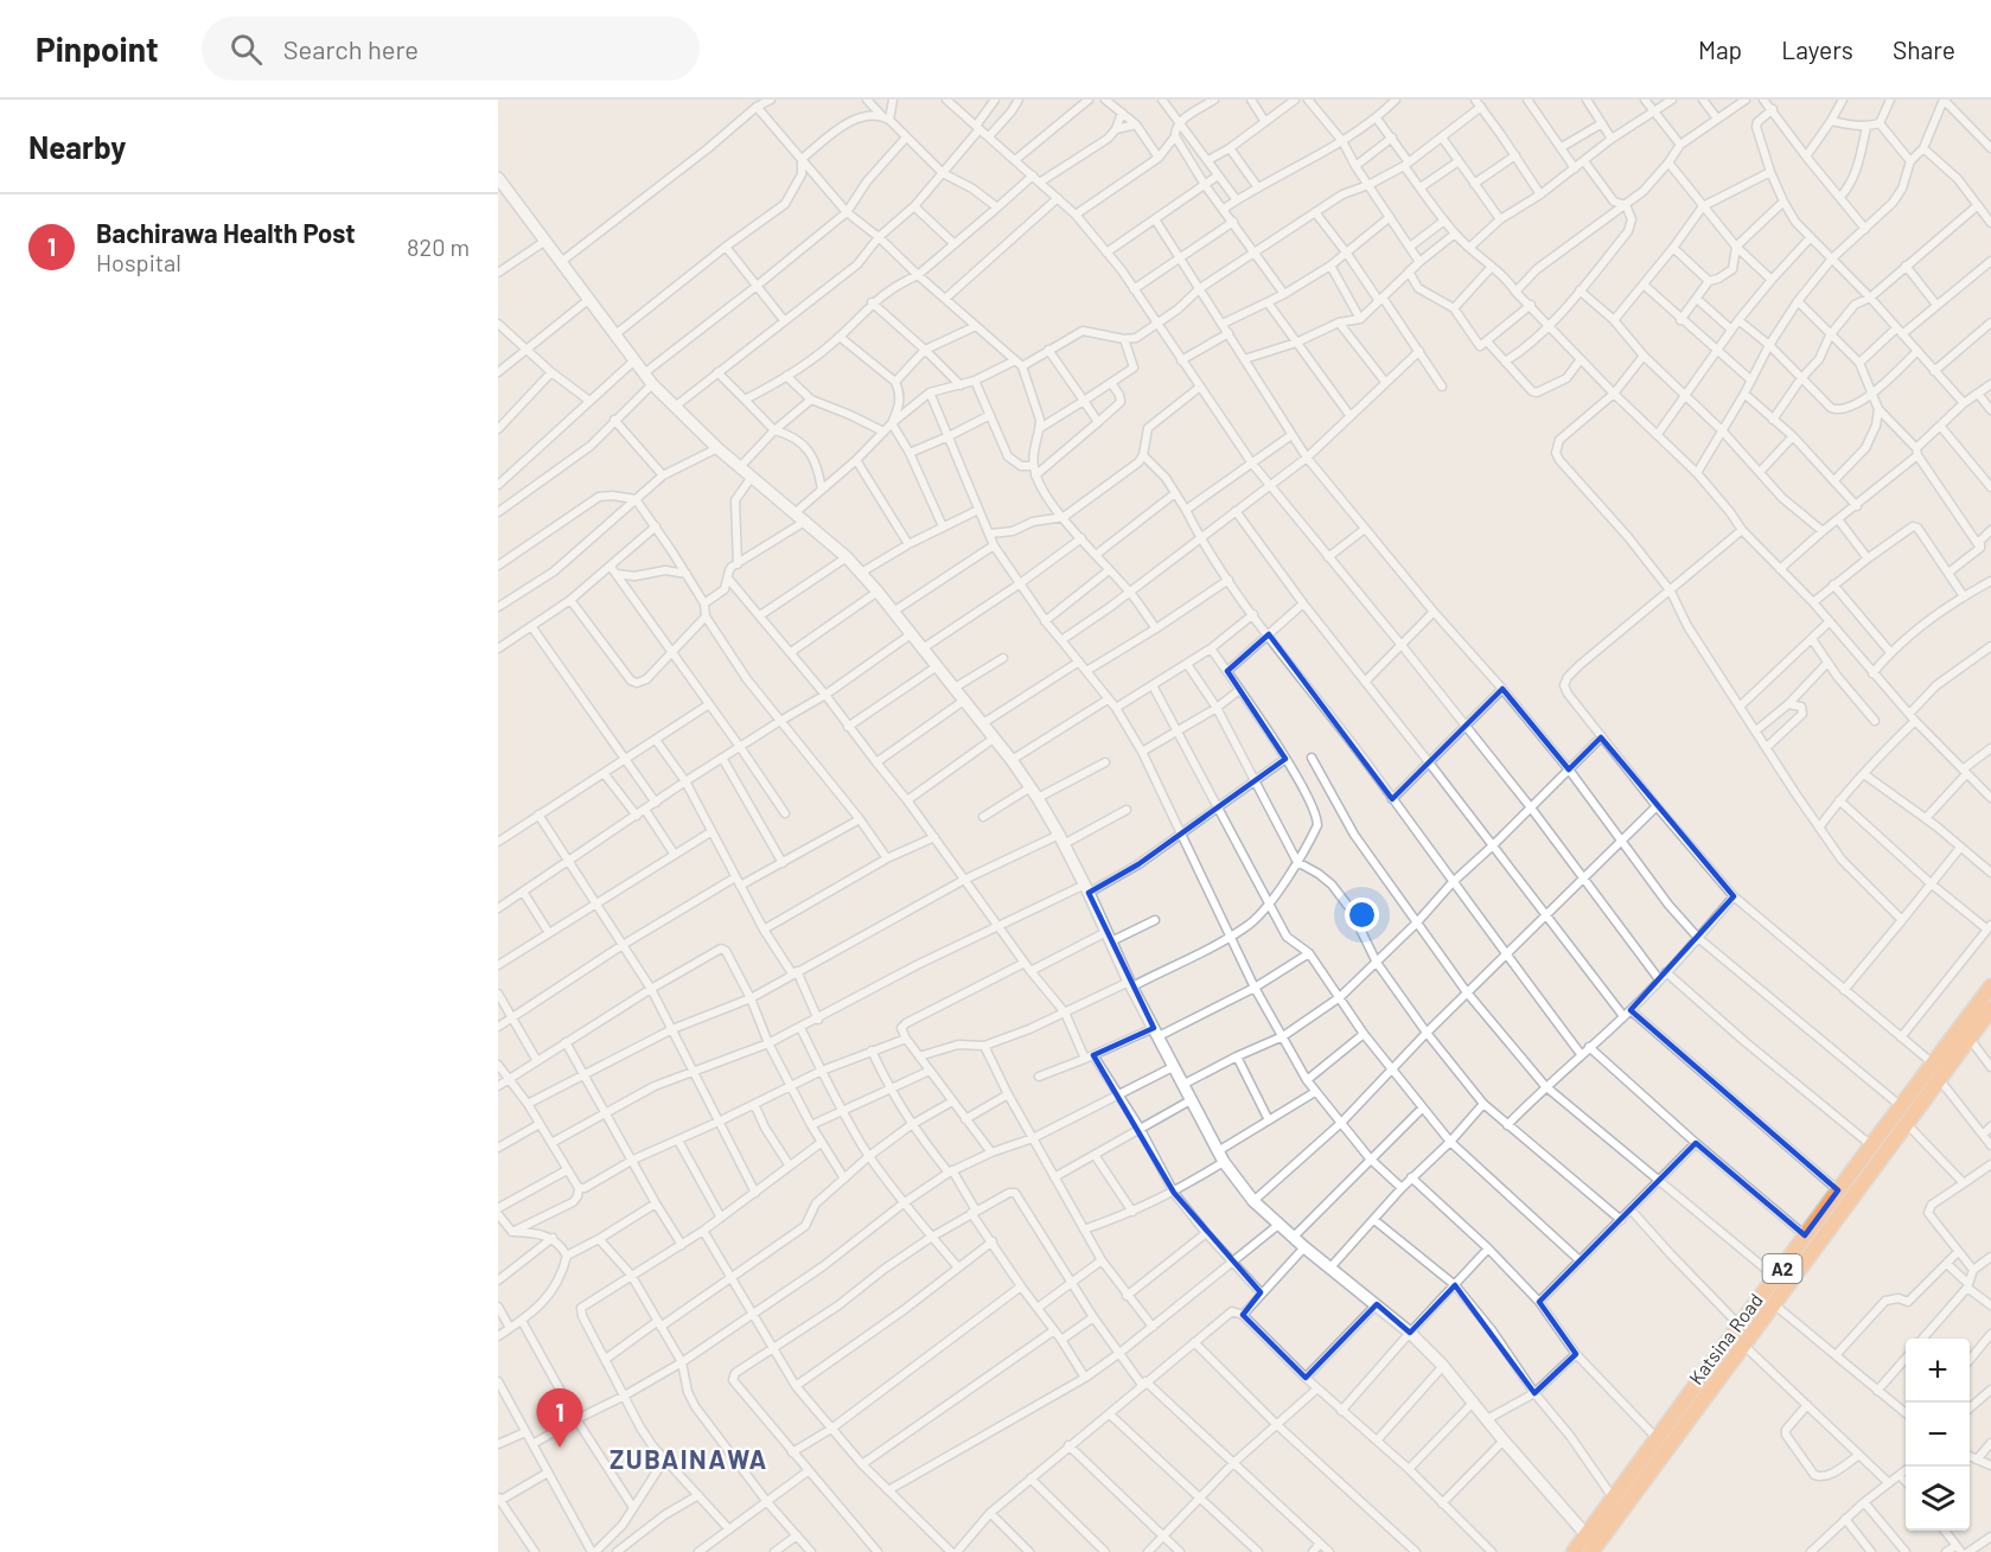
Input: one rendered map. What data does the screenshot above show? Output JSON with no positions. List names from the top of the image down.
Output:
{
  "streets": {
    "highway": ["A2", "Katsina Road"]
  },
  "crossings": [
    ["A2", "Katsina Road"]
  ],
  "districts": ["ZUBAINAWA"],
  "page": {
    "header": "Pinpoint",
    "search": "Search here",
    "nav": ["Map", "Layers", "Share"],
    "heading": "Nearby",
    "list": [
      {
        "mark": "1",
        "name": "Bachirawa Health Post",
        "note": "Hospital",
        "value": "820 m"
      }
    ],
    "map_buttons": ["+", "−"],
    "pins": "1"
  }
}
